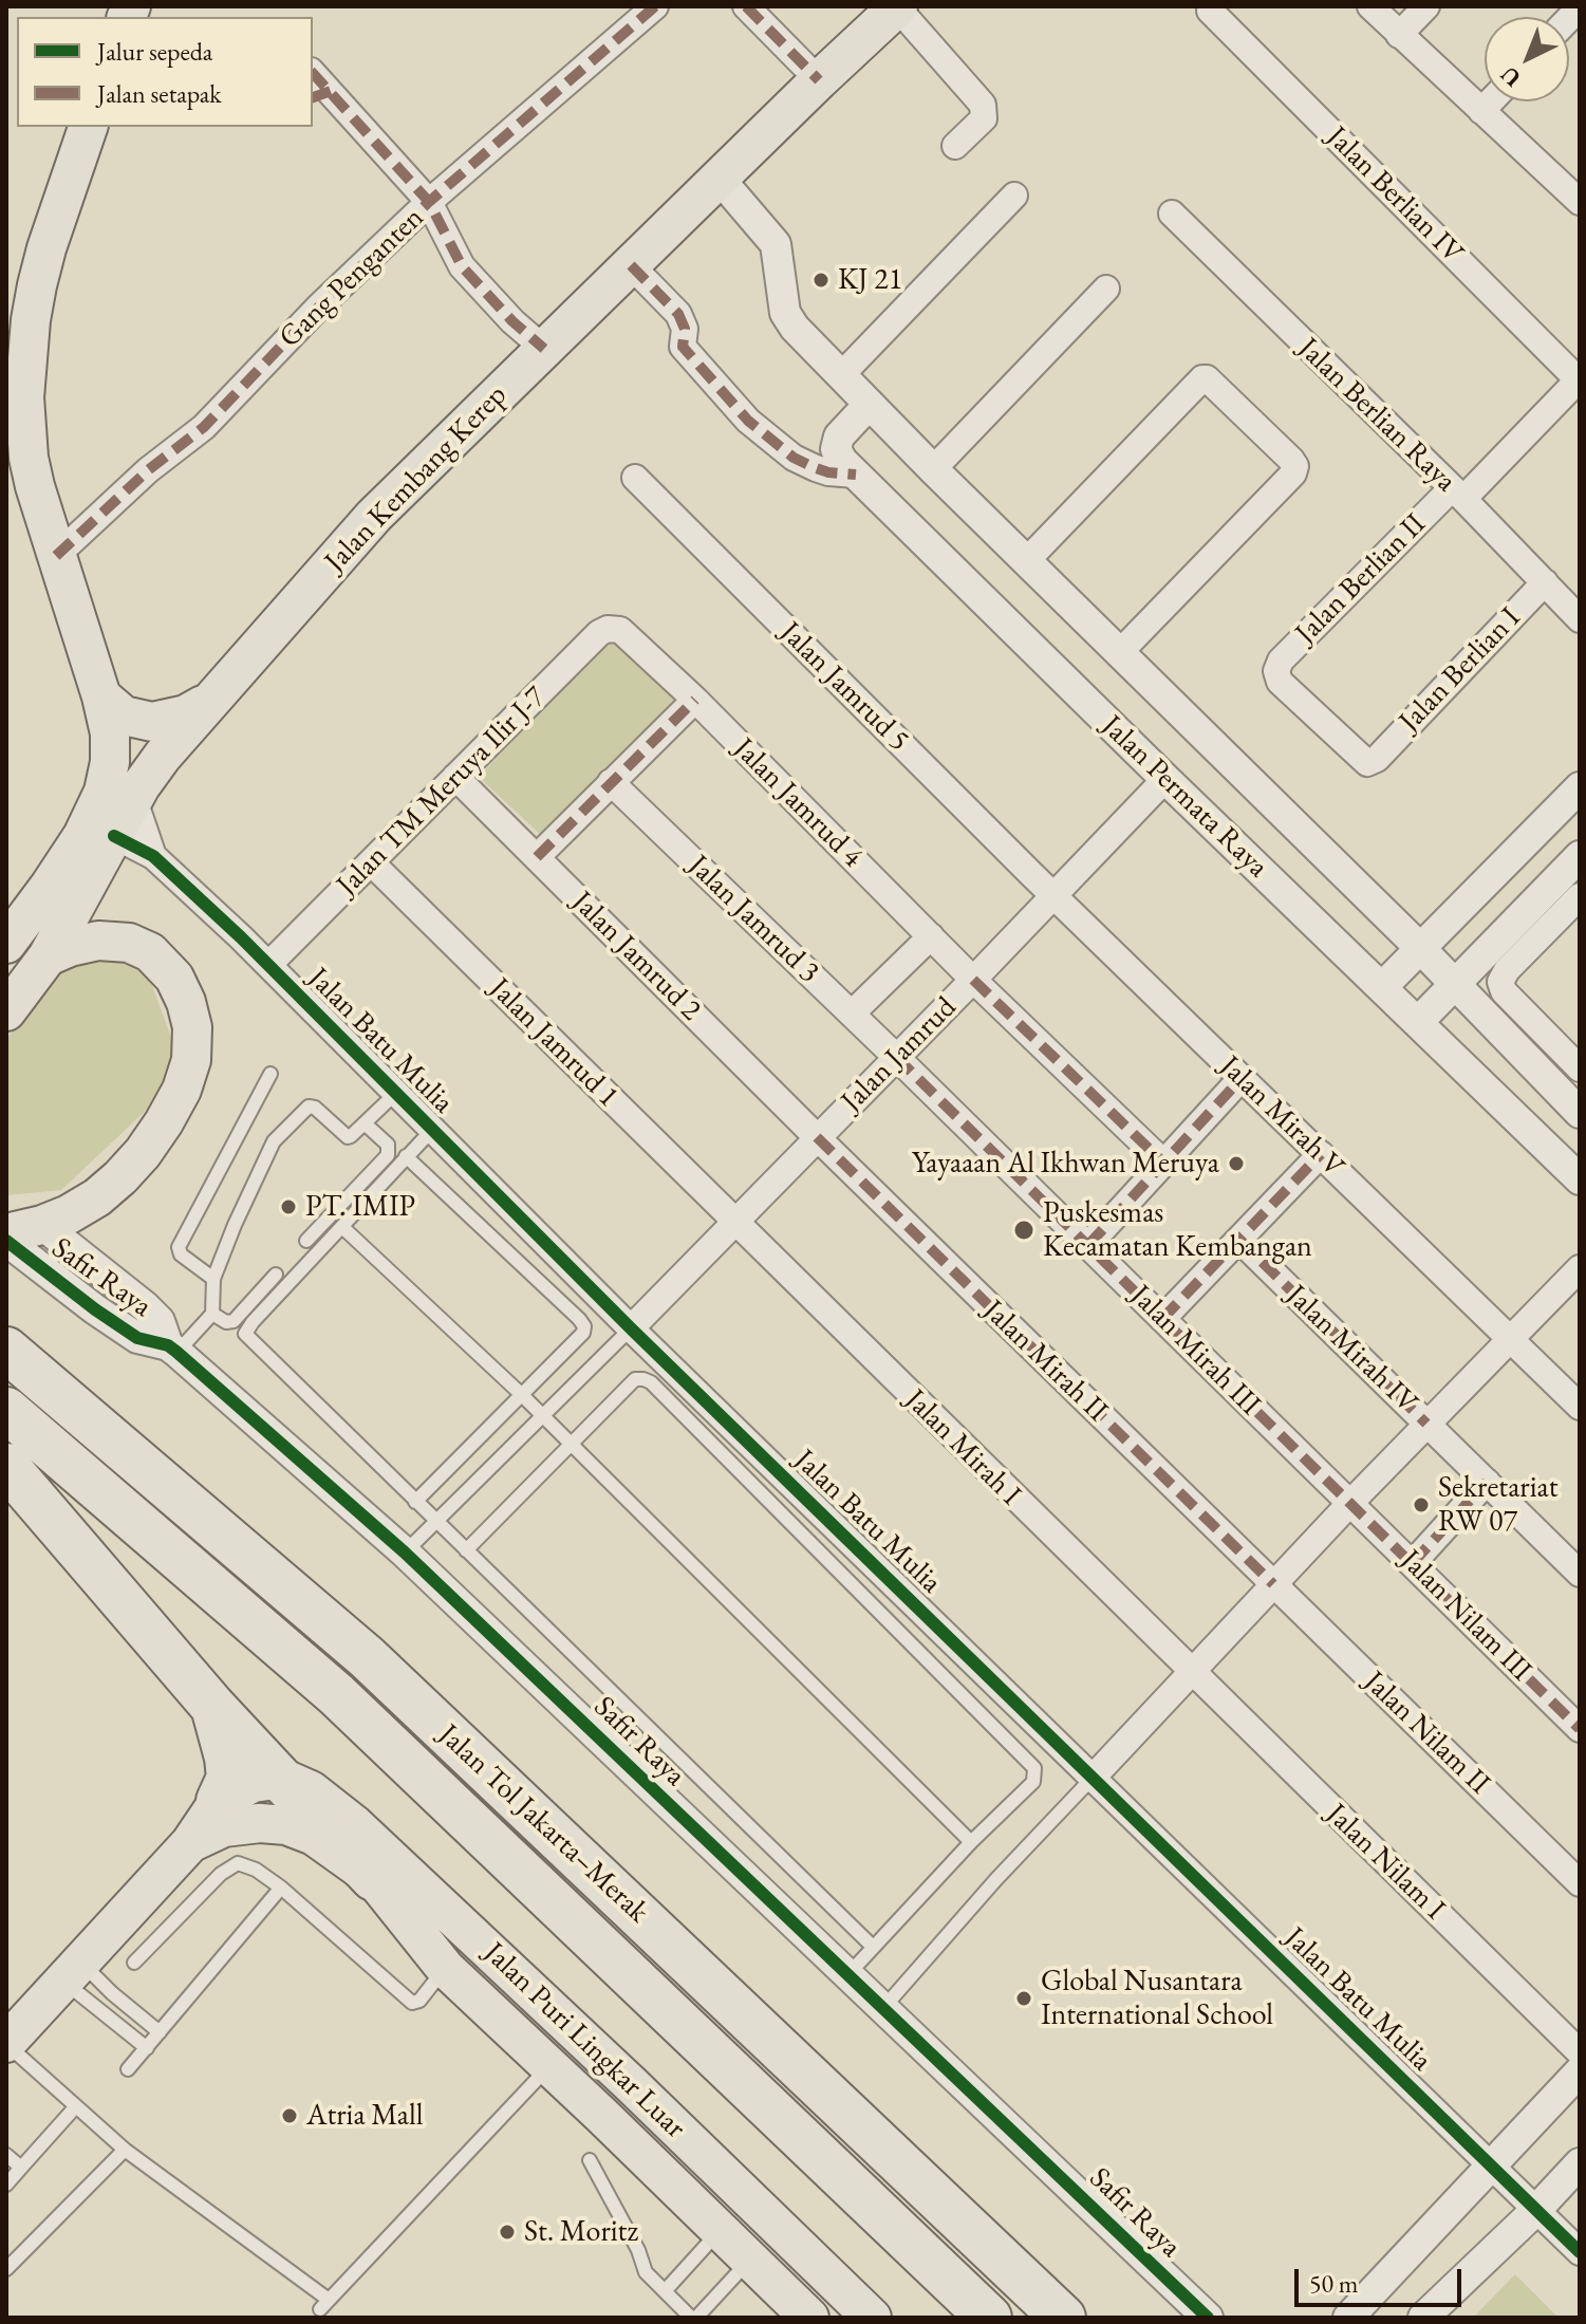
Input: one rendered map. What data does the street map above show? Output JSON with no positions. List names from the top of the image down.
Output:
{
  "streets": {
    "highway": ["Jalan Tol Jakarta–Merak"],
    "main road": ["Jalan Kembang Kerep", "Jalan Puri Lingkar Luar"],
    "street": [
      "Jalan Berlian IV",
      "Gang Penganten",
      "Jalan Berlian Raya",
      "Jalan Berlian II",
      "Jalan Berlian I",
      "Jalan Jamrud 5",
      "Jalan TM Meruya Ilir J-7",
      "Jalan Permata Raya",
      "Jalan Jamrud 4",
      "Jalan Jamrud 3",
      "Jalan Jamrud 2",
      "Jalan Batu Mulia",
      "Jalan Jamrud 1",
      "Jalan Jamrud",
      "Jalan Mirah V",
      "Safir Raya",
      "Jalan Mirah IV",
      "Jalan Mirah III",
      "Jalan Mirah II",
      "Jalan Mirah I",
      "Jalan Nilam III",
      "Jalan Nilam II",
      "Jalan Nilam I"
    ]
  },
  "crossings": [
    ["Jalan Berlian IV", "Jalan Berlian II"],
    ["Jalan Berlian Raya", "Jalan Berlian II"],
    ["Jalan Berlian Raya", "Jalan Berlian I"],
    ["Jalan Kembang Kerep", "Jalan Permata Raya"],
    ["Jalan Kembang Kerep", "Jalan Batu Mulia"],
    ["Jalan Berlian II", "Jalan Berlian I"],
    ["Jalan Jamrud 5", "Jalan Jamrud"],
    ["Jalan Jamrud 5", "Jalan Mirah V"],
    ["Jalan TM Meruya Ilir J-7", "Jalan Jamrud 4"],
    ["Jalan TM Meruya Ilir J-7", "Jalan Jamrud 2"],
    ["Jalan TM Meruya Ilir J-7", "Jalan Batu Mulia"],
    ["Jalan TM Meruya Ilir J-7", "Jalan Jamrud 1"],
    ["Jalan Permata Raya", "Jalan Jamrud"],
    ["Jalan Jamrud 4", "Jalan Jamrud"],
    ["Jalan Jamrud 3", "Jalan Jamrud"],
    ["Jalan Jamrud 3", "Jalan Mirah III"],
    ["Jalan Jamrud 2", "Jalan Jamrud"],
    ["Jalan Jamrud 2", "Jalan Mirah II"],
    ["Jalan Batu Mulia", "Jalan Jamrud"],
    ["Jalan Jamrud 1", "Jalan Jamrud"],
    ["Jalan Jamrud 1", "Jalan Mirah I"],
    ["Jalan Jamrud", "Jalan Mirah V"],
    ["Jalan Jamrud", "Jalan Mirah III"],
    ["Jalan Jamrud", "Jalan Mirah II"],
    ["Jalan Jamrud", "Jalan Mirah I"],
    ["Jalan Mirah III", "Jalan Nilam III"],
    ["Jalan Mirah II", "Jalan Nilam II"],
    ["Jalan Mirah I", "Jalan Nilam I"]
  ],
  "places": [
    "KJ 21",
    "Yayaaan Al Ikhwan Meruya",
    "PT. IMIP",
    "Puskesmas Kecamatan Kembangan",
    "Sekretariat RW 07",
    "Global Nusantara International School",
    "Atria Mall",
    "St. Moritz"
  ],
  "legend": ["Jalur sepeda", "Jalan setapak"],
  "scale_bar": "50 m",
  "north": "bottom left"
}
